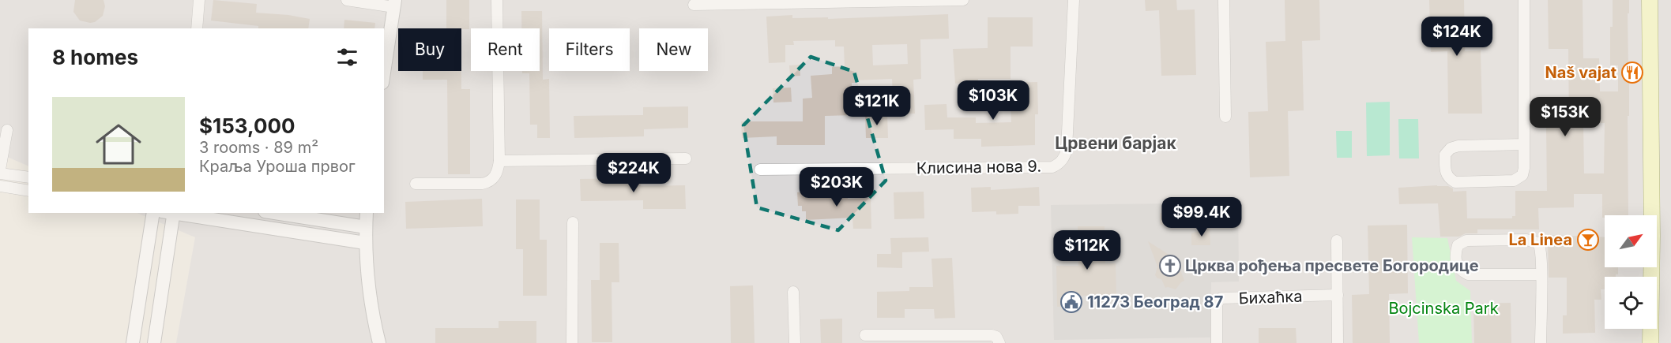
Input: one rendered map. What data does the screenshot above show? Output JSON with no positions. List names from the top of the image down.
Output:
{
  "streets": {
    "street": ["Клисина нова 9.", "Бихаћка"]
  },
  "districts": ["Црвени барјак"],
  "parks": ["Bojcinska Park"],
  "places": {
    "restaurant": ["Naš vajat"],
    "bar": ["La Linea"],
    "church": ["Црква рођења пресвете Богородице"],
    "public building": ["11273 Београд 87"]
  },
  "north": "top right",
  "page": {
    "price": [
      "$124K",
      "$103K",
      "$121K",
      "$153K",
      "$224K",
      "$203K",
      "$99.4K",
      "$112K"
    ],
    "chip": [
      "Buy",
      "Rent",
      "Filters",
      "New"
    ],
    "heading": "8 homes",
    "list": [
      {
        "name": "$153,000",
        "note": "3 rooms · 89 m² · Краља Уроша првог"
      }
    ]
  }
}
